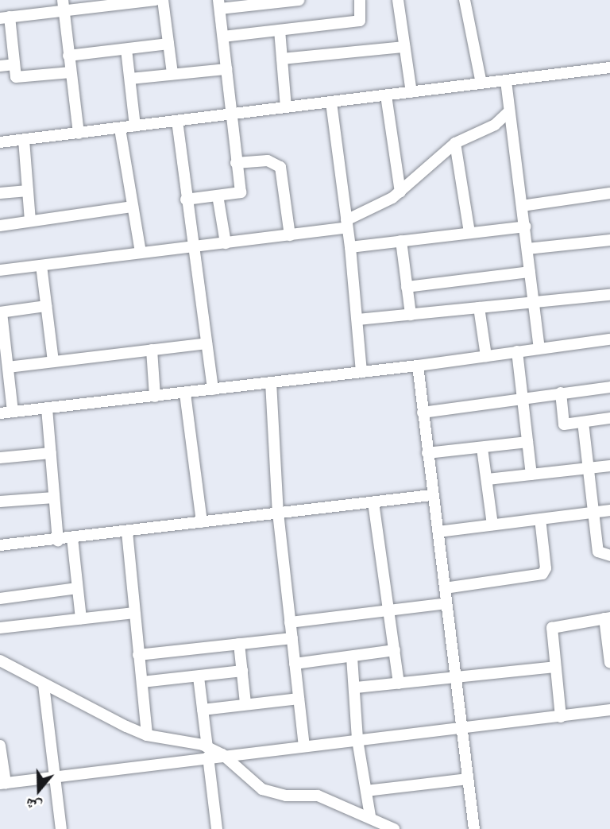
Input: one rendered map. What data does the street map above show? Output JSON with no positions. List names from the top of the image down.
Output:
{
  "north": "bottom"
}
